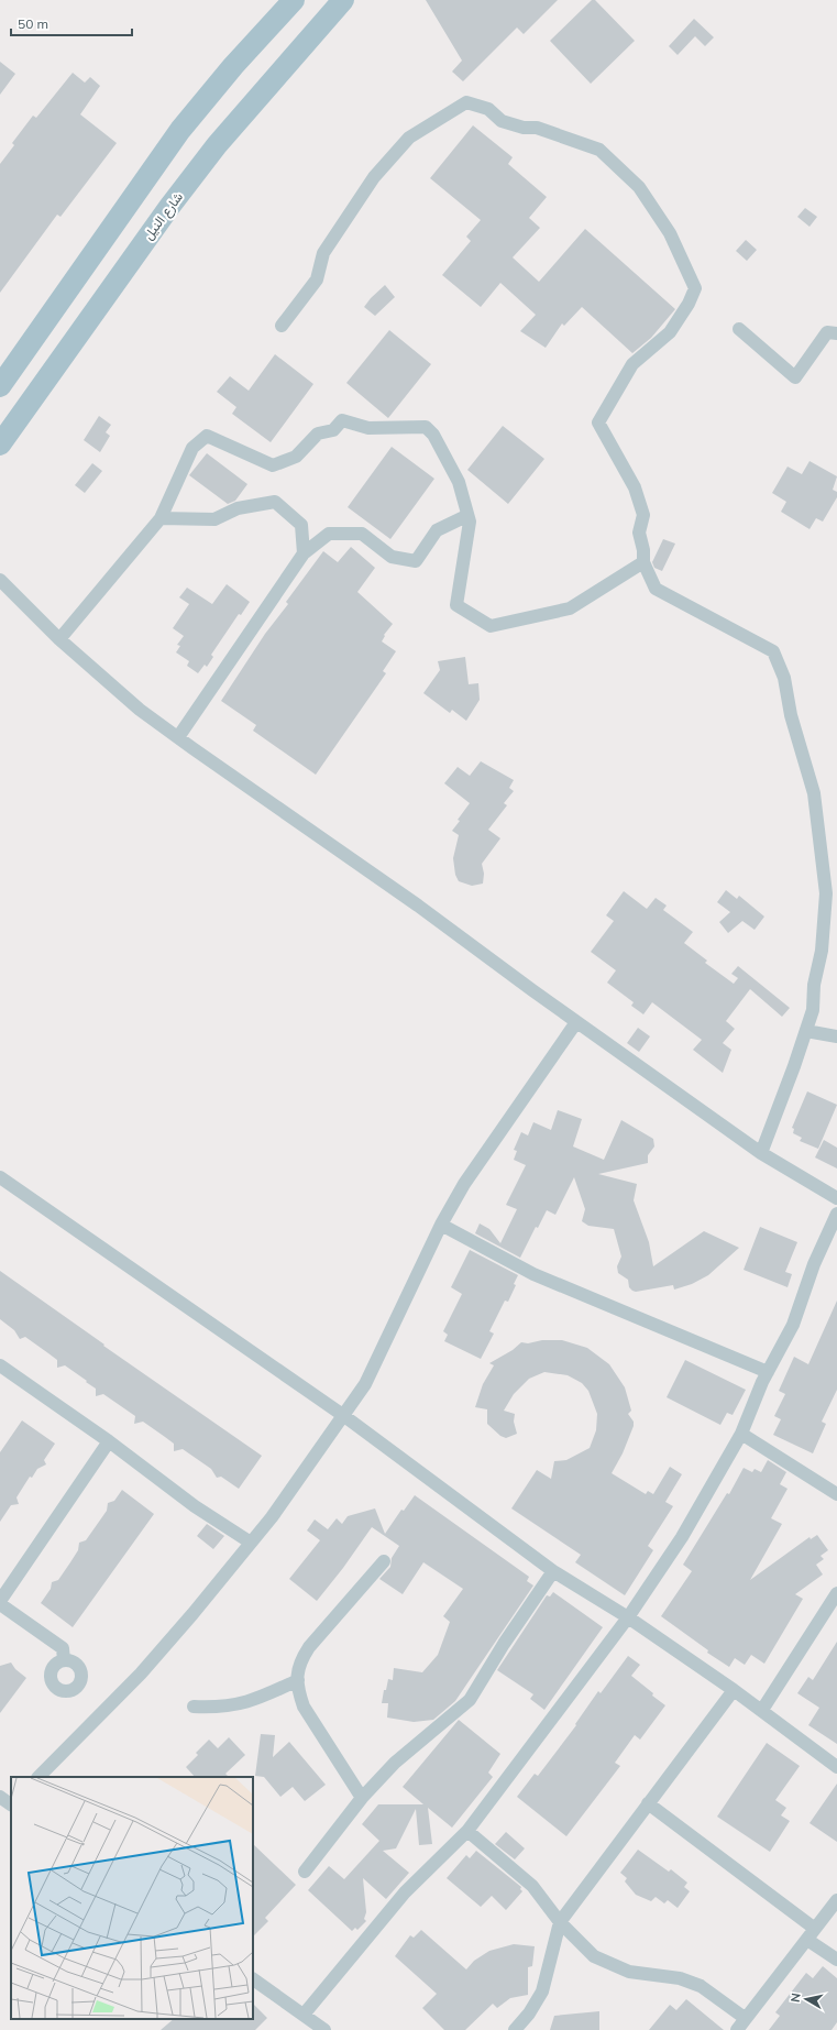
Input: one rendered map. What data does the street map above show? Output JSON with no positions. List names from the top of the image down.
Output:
{
  "streets": {
    "main road": ["شارع النيل"]
  },
  "scale_bar": "50 m",
  "north": "left"
}
